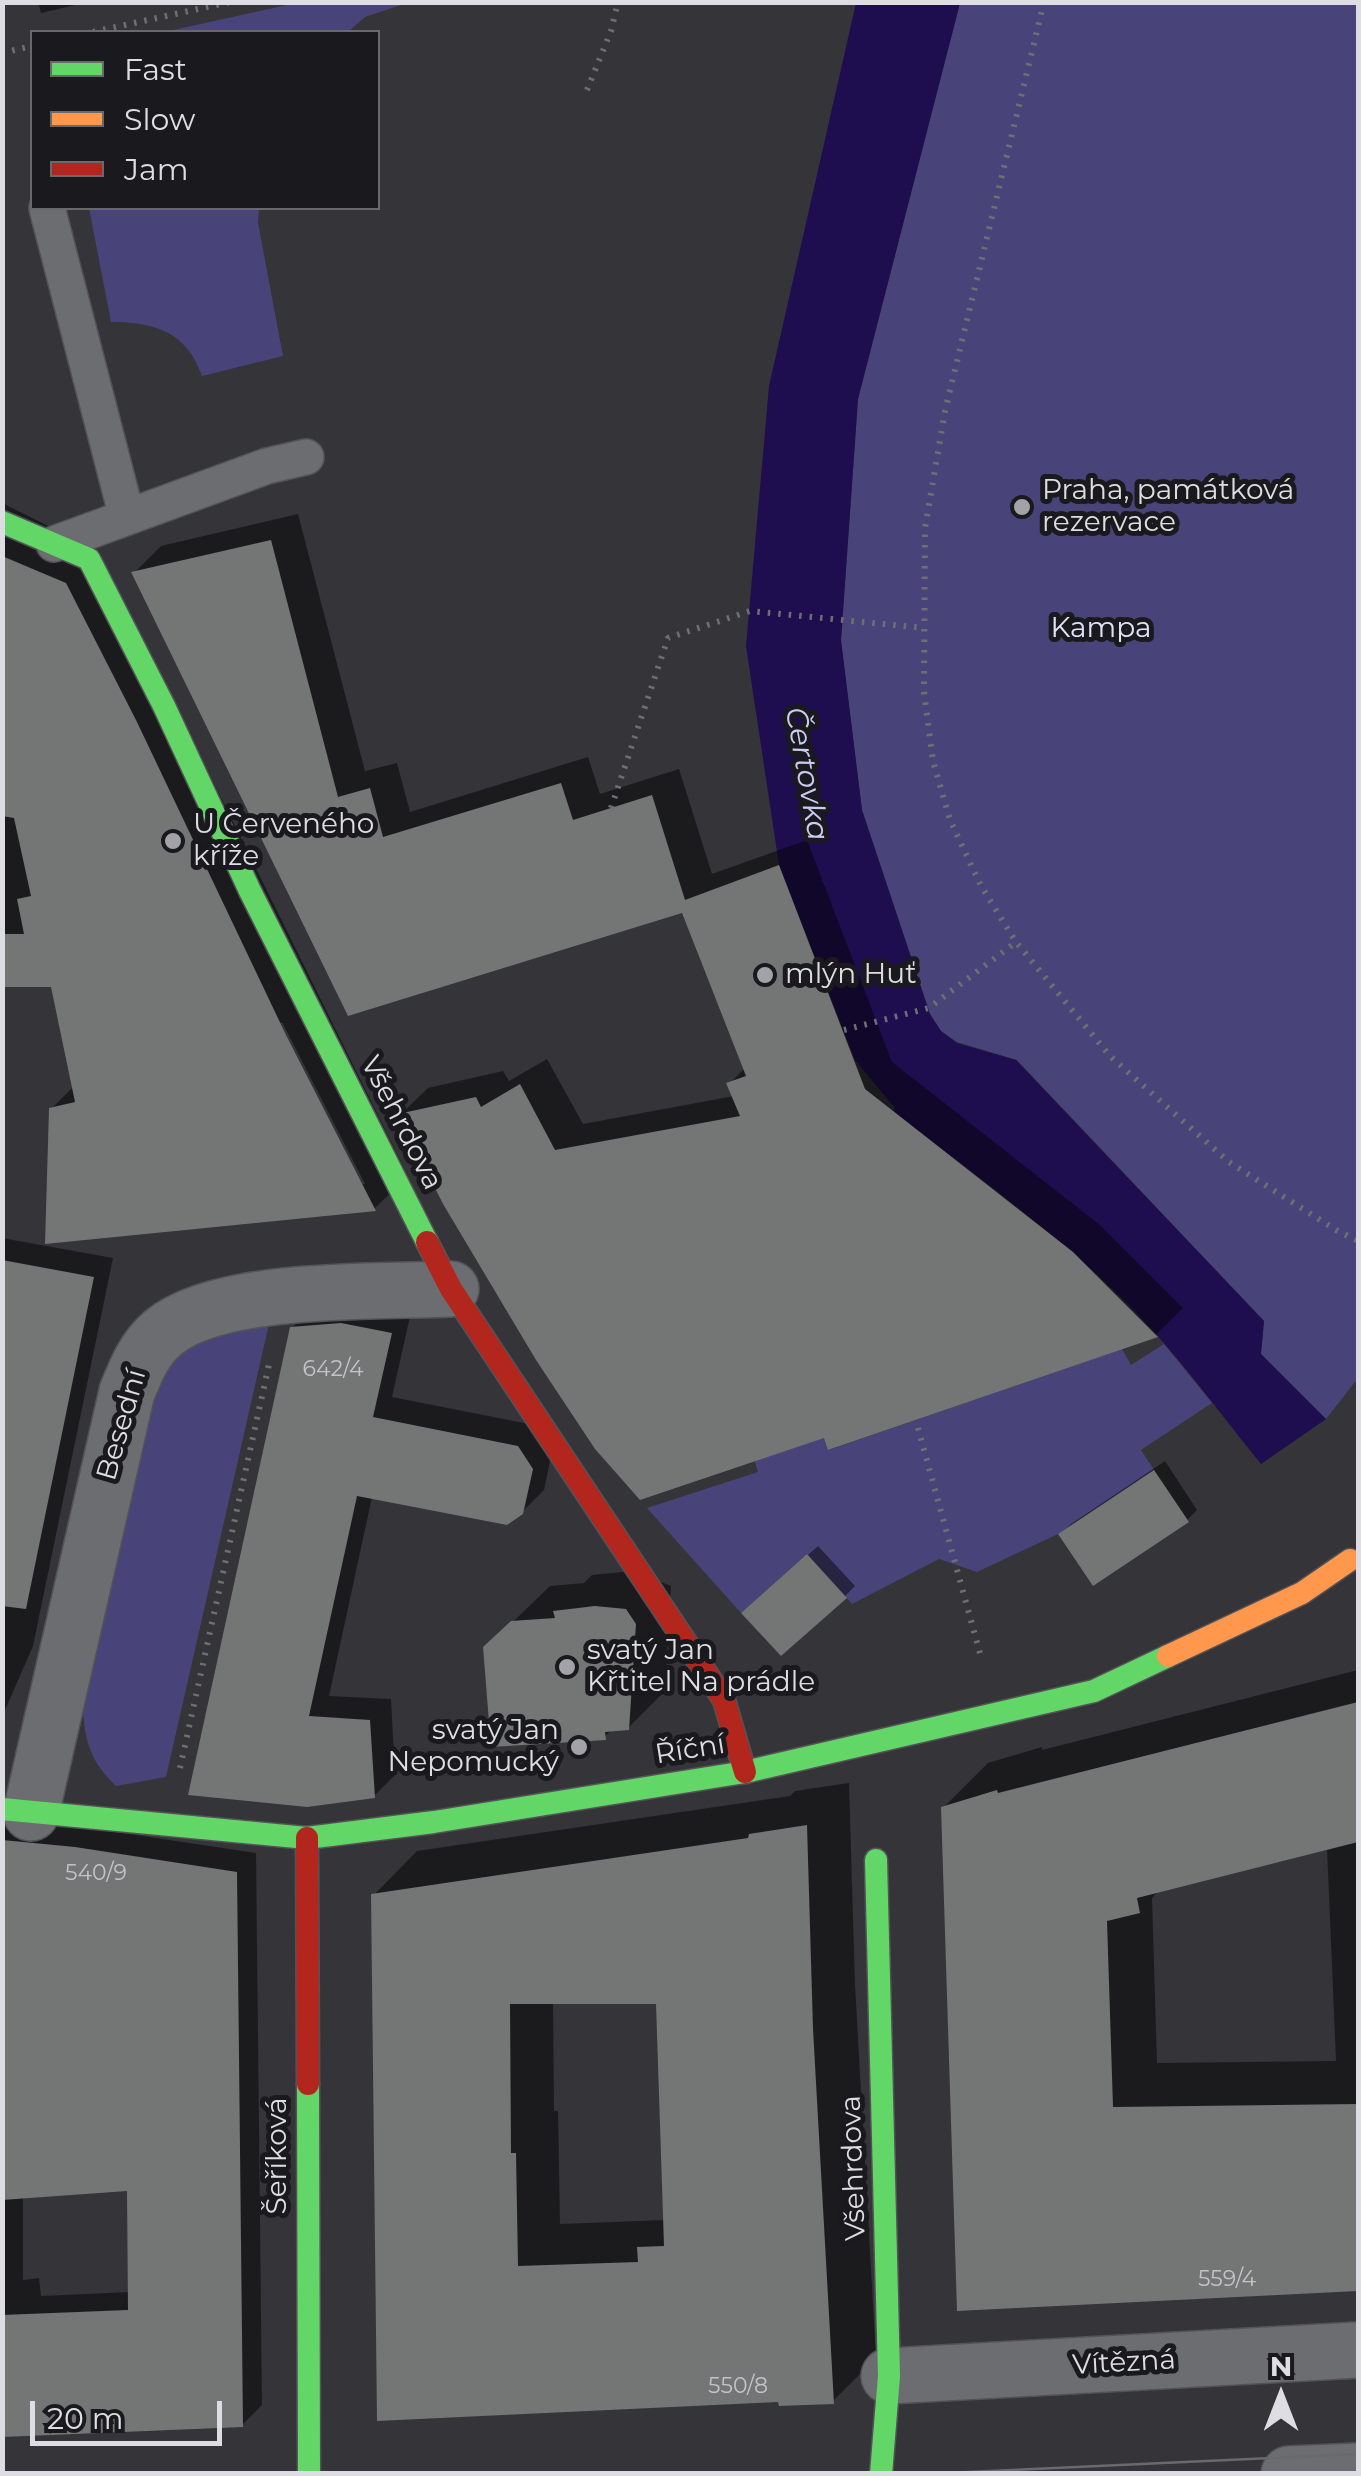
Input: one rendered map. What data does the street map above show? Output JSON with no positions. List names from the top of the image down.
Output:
{
  "streets": {
    "street": [
      "Všehrdova",
      "Besední",
      "Říční",
      "Šeříková",
      "Vítězná"
    ]
  },
  "crossings": [
    ["Všehrdova", "Besední"],
    ["Všehrdova", "Říční"],
    ["Všehrdova", "Vítězná"],
    ["Besední", "Říční"],
    ["Říční", "Šeříková"]
  ],
  "water": ["Čertovka"],
  "parks": ["Kampa"],
  "places": [
    "Praha, památková rezervace",
    "U Červeného kříže",
    "mlýn Huť",
    "svatý Jan Křtitel Na prádle",
    "svatý Jan Nepomucký"
  ],
  "house_numbers": [
    "642/4",
    "540/9",
    "559/4",
    "550/8"
  ],
  "legend": ["Fast", "Slow", "Jam"],
  "scale_bar": "20 m",
  "north": "top"
}
